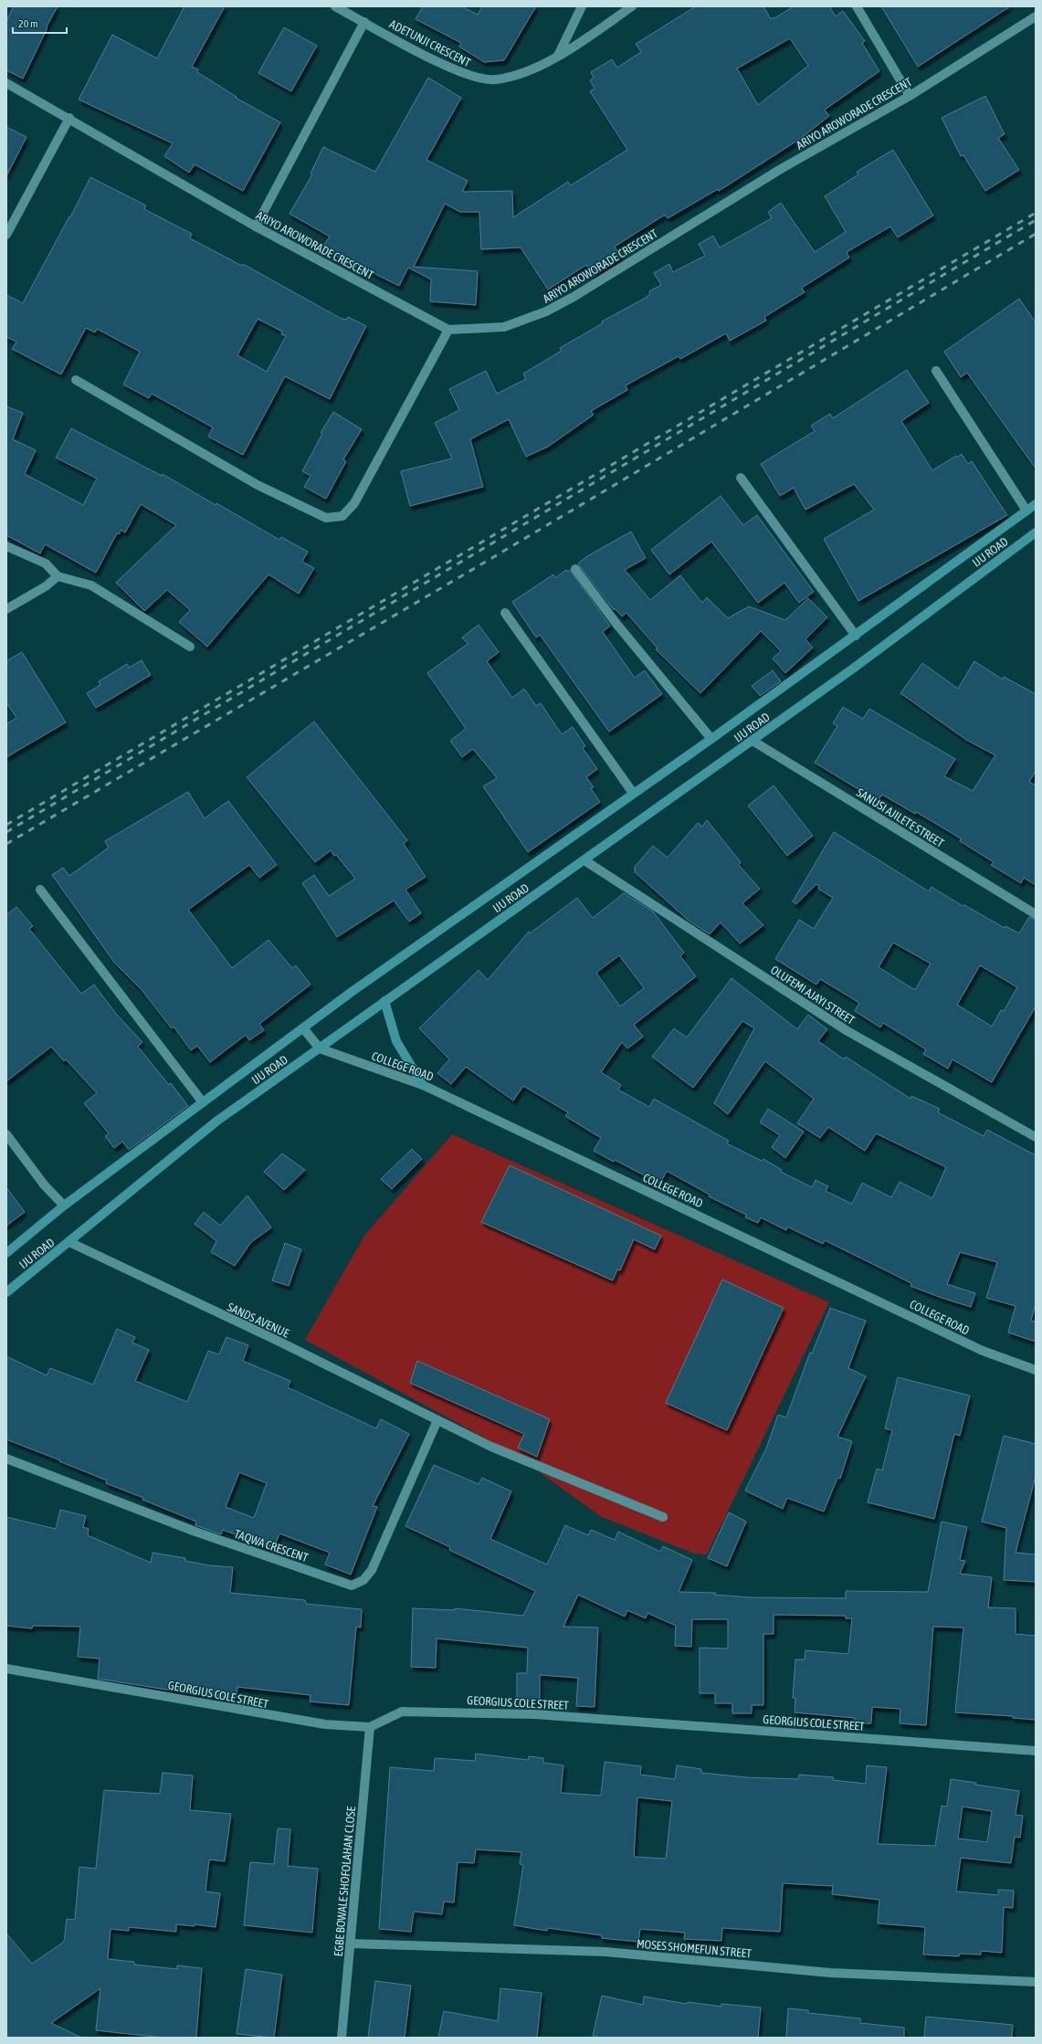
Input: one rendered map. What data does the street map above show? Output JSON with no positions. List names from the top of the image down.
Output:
{
  "streets": {
    "main road": ["IJU ROAD"],
    "street": [
      "ADETUNJI CRESCENT",
      "ARIYO AROWORADE CRESCENT",
      "SANUSI AJILETE STREET",
      "OLUFEMI AJAYI STREET",
      "COLLEGE ROAD",
      "SANDS AVENUE",
      "TAQWA CRESCENT",
      "GEORGIUS COLE STREET",
      "EGBE BOWALE SHOFOLAHAN CLOSE",
      "MOSES SHOMEFUN STREET"
    ]
  },
  "crossings": [
    ["IJU ROAD", "SANUSI AJILETE STREET"],
    ["IJU ROAD", "OLUFEMI AJAYI STREET"],
    ["IJU ROAD", "COLLEGE ROAD"],
    ["IJU ROAD", "SANDS AVENUE"],
    ["SANDS AVENUE", "TAQWA CRESCENT"],
    ["GEORGIUS COLE STREET", "EGBE BOWALE SHOFOLAHAN CLOSE"],
    ["EGBE BOWALE SHOFOLAHAN CLOSE", "MOSES SHOMEFUN STREET"]
  ],
  "scale_bar": "20 m"
}
